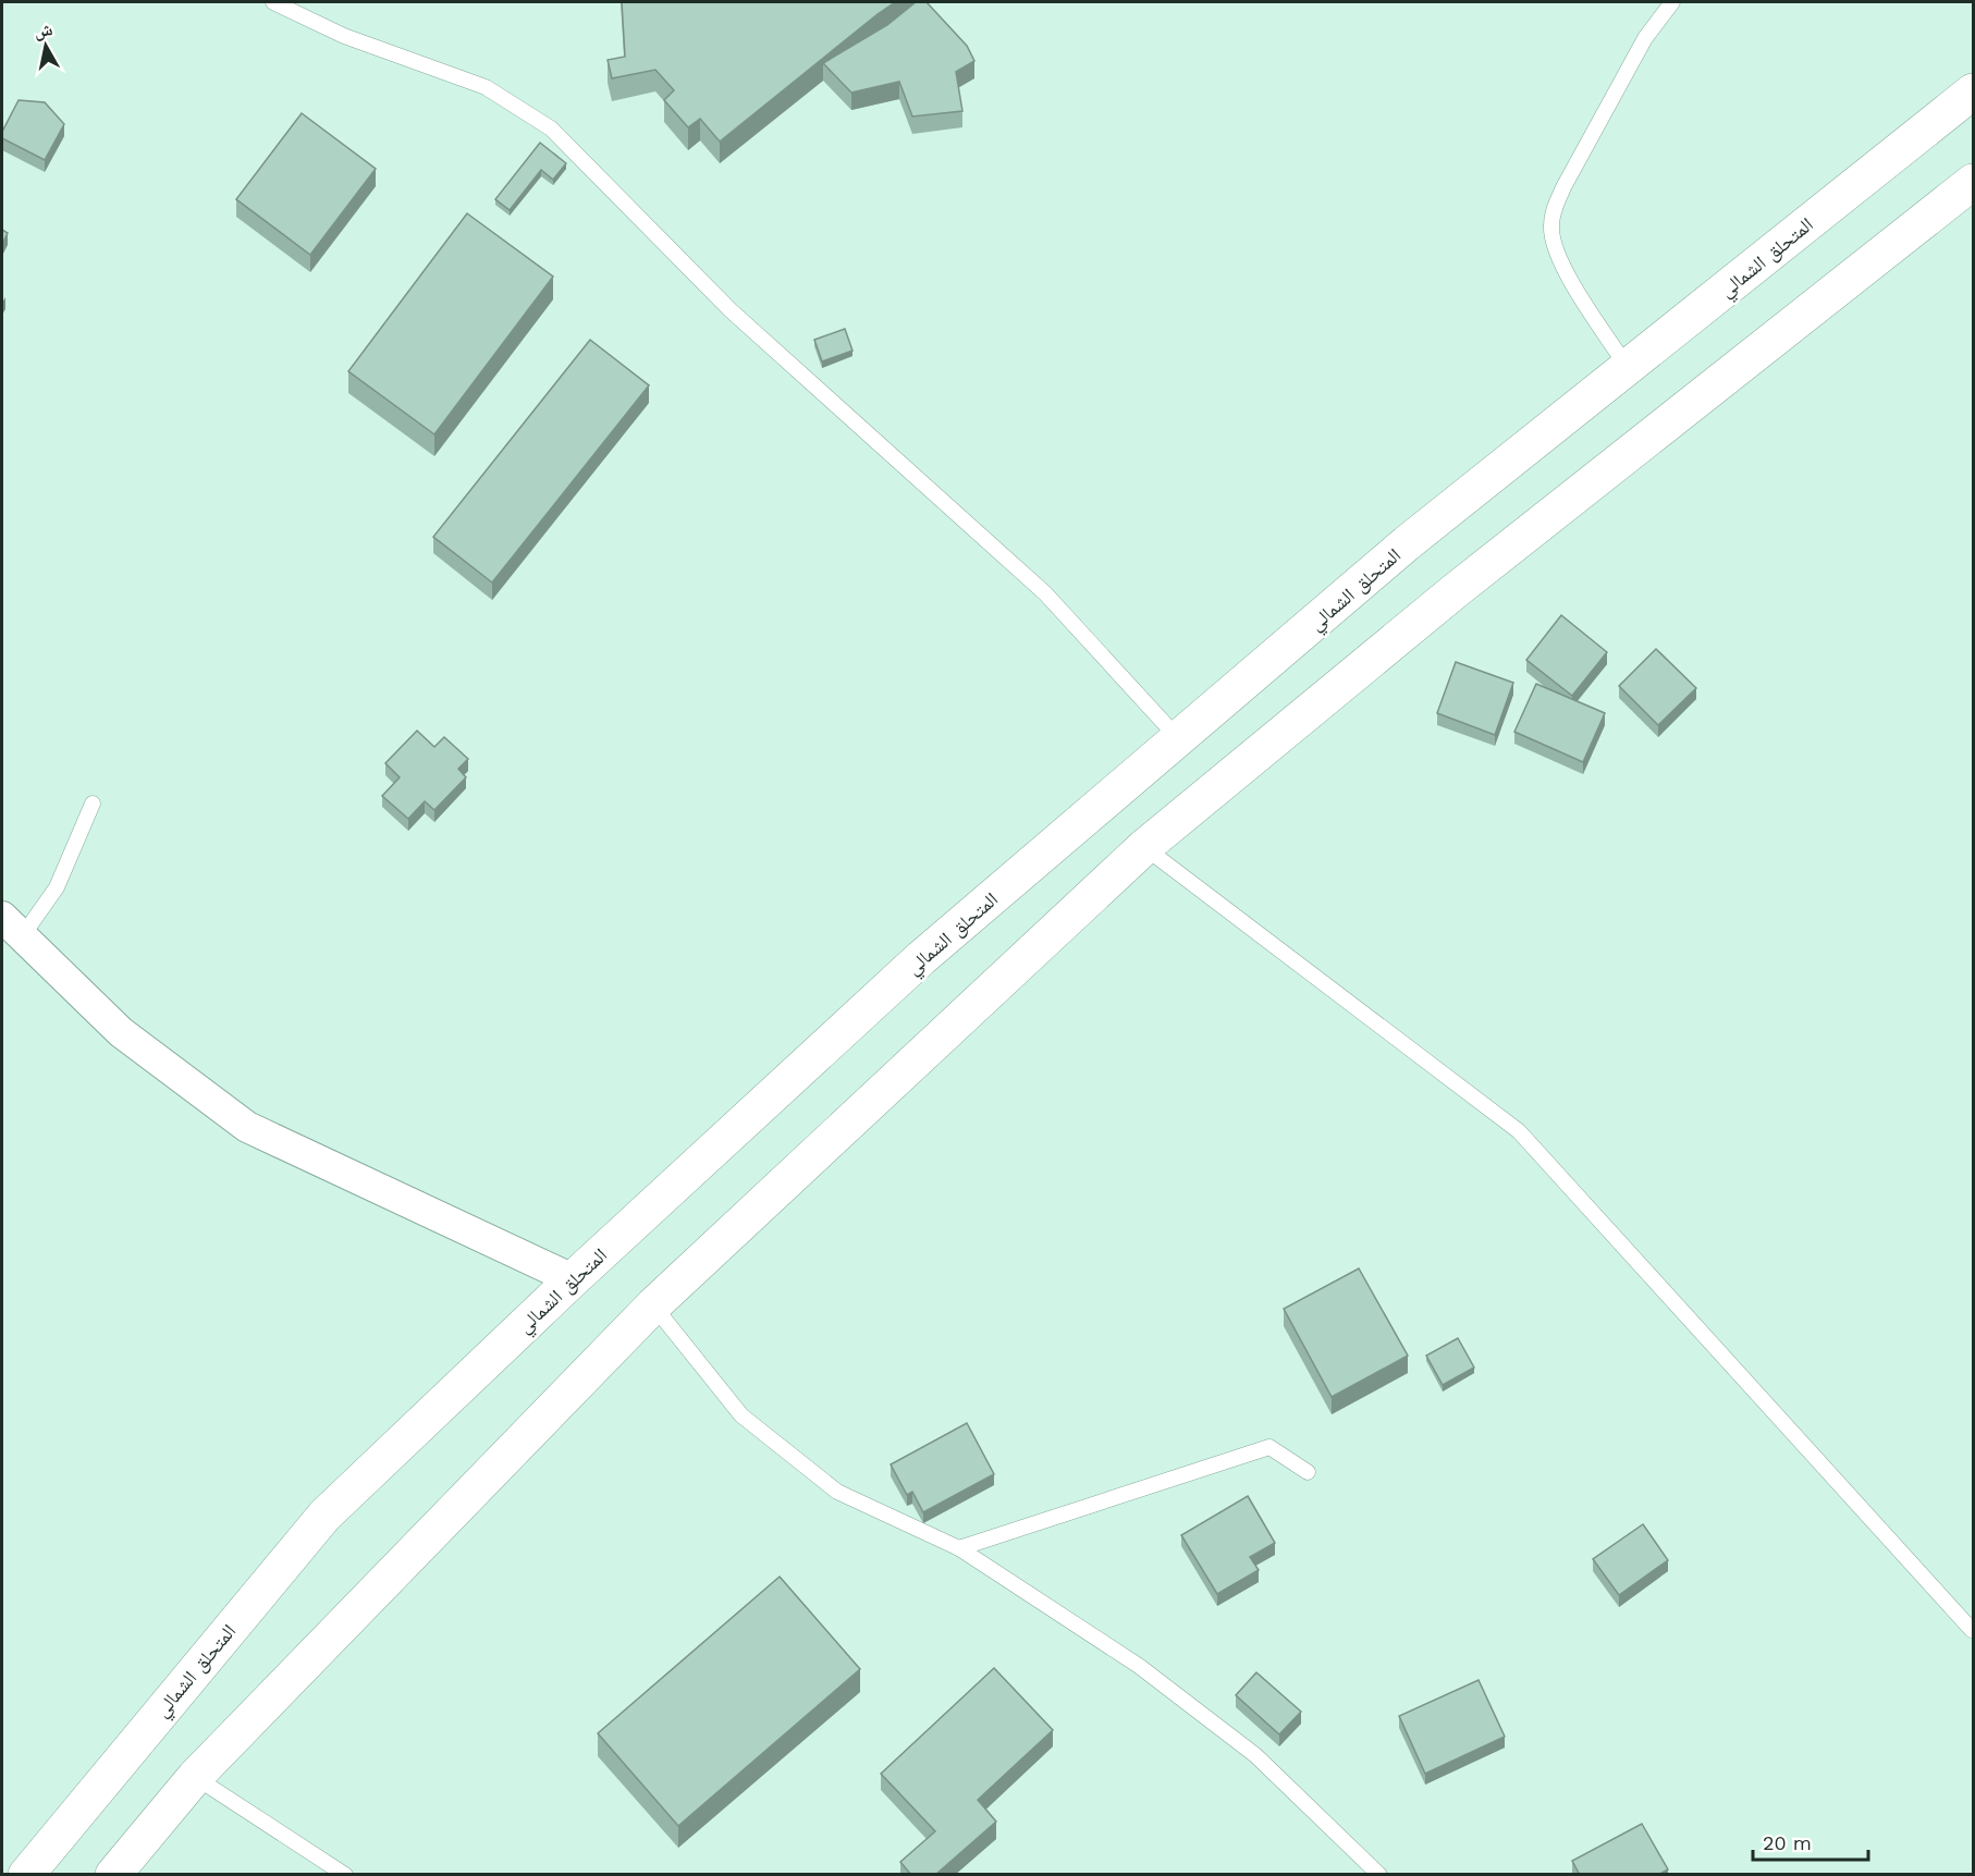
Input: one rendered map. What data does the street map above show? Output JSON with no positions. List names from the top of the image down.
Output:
{
  "streets": {
    "highway": ["المتحلق الشمالي"]
  },
  "scale_bar": "20 m",
  "north": "top"
}
